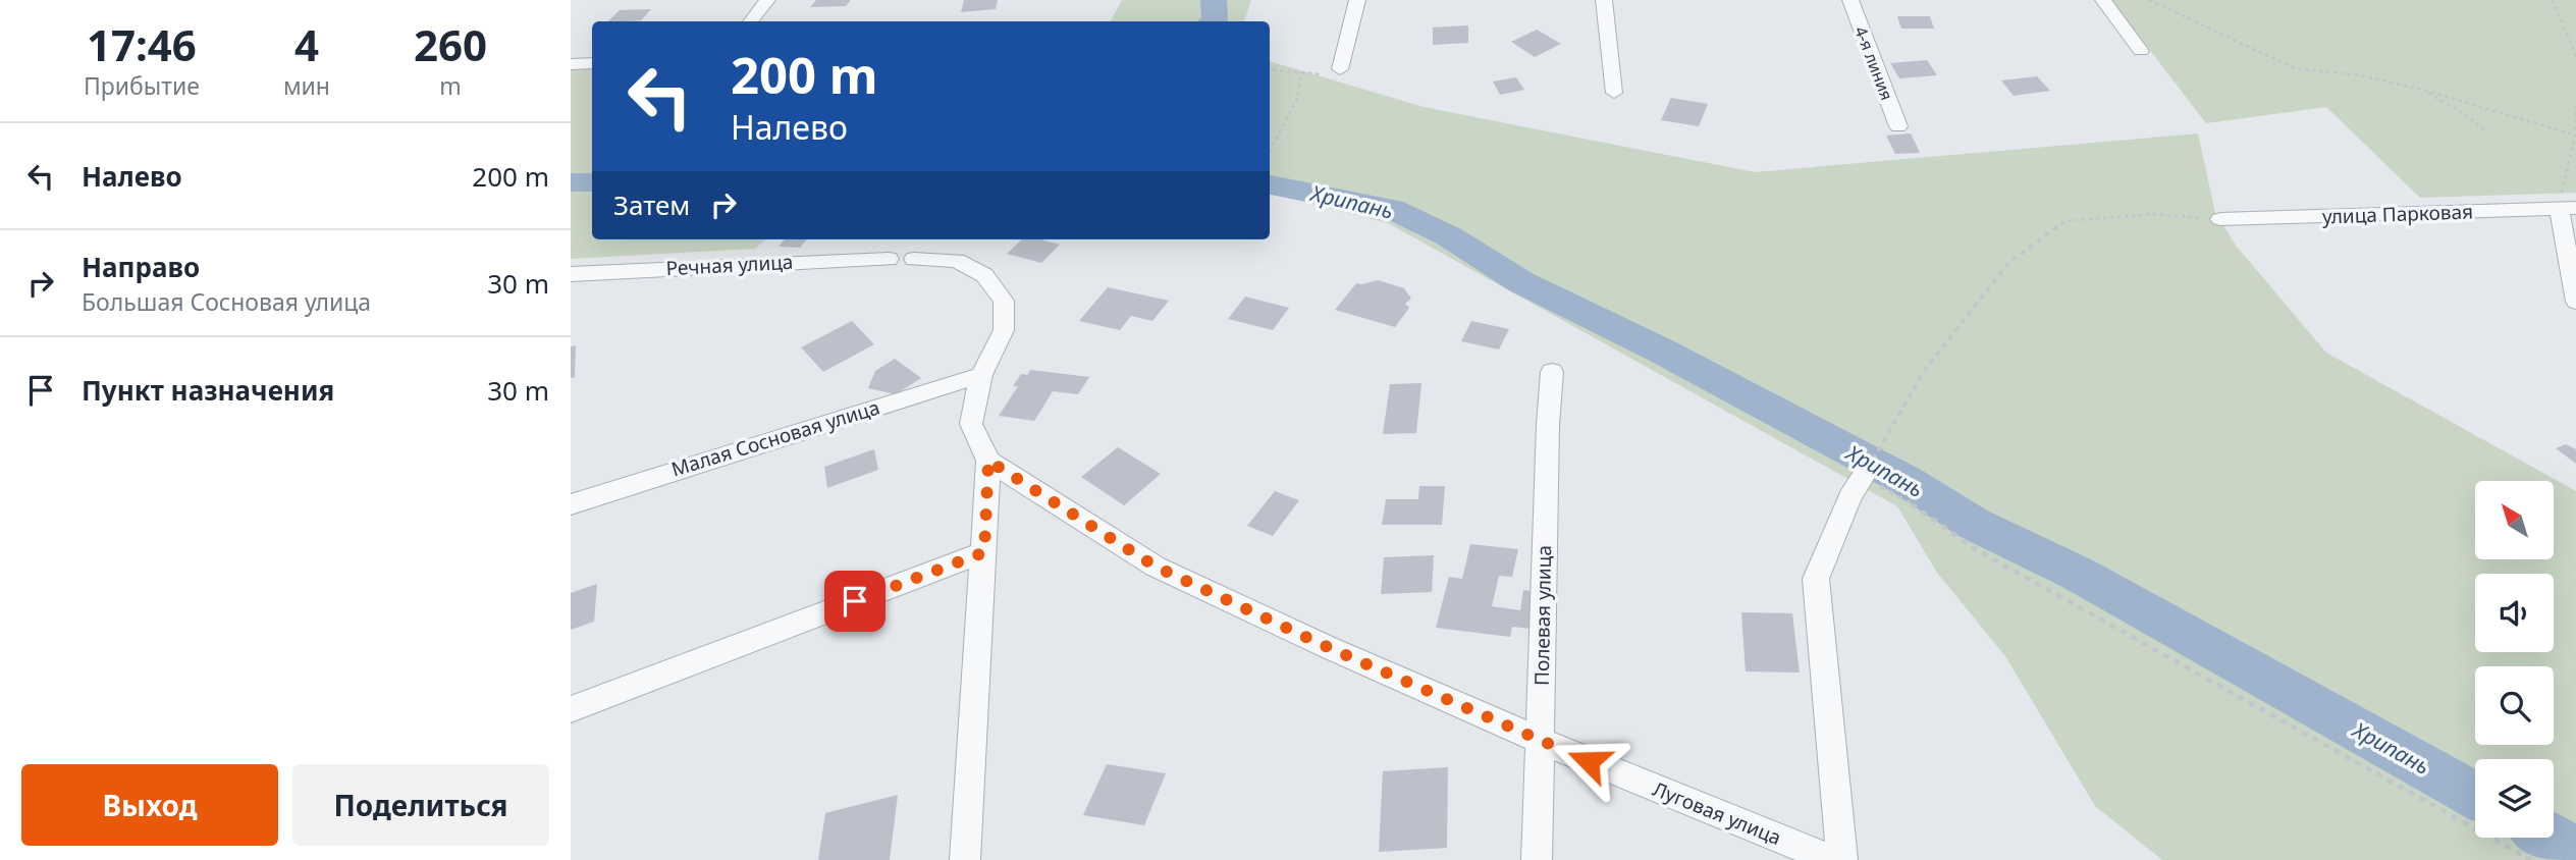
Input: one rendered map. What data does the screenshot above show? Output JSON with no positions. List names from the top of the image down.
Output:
{
  "streets": {
    "street": [
      "4-я линия",
      "улица Парковая",
      "Речная улица",
      "Малая Сосновая улица",
      "Полевая улица",
      "Луговая улица"
    ]
  },
  "crossings": [
    ["Полевая улица", "Луговая улица"]
  ],
  "water": ["Хрипань"],
  "north": "top left",
  "page": {
    "eta": [
      "17:46",
      "Прибытие",
      "4",
      "мин",
      "260",
      "m"
    ],
    "turn": ["200 m", "Налево"],
    "list": [
      {
        "name": "Налево",
        "value": "200 m"
      },
      {
        "name": "Направо",
        "note": "Большая Сосновая улица",
        "value": "30 m"
      },
      {
        "name": "Пункт назначения",
        "value": "30 m"
      }
    ],
    "then": "Затем",
    "buttons": ["Выход", "Поделиться"]
  }
}
